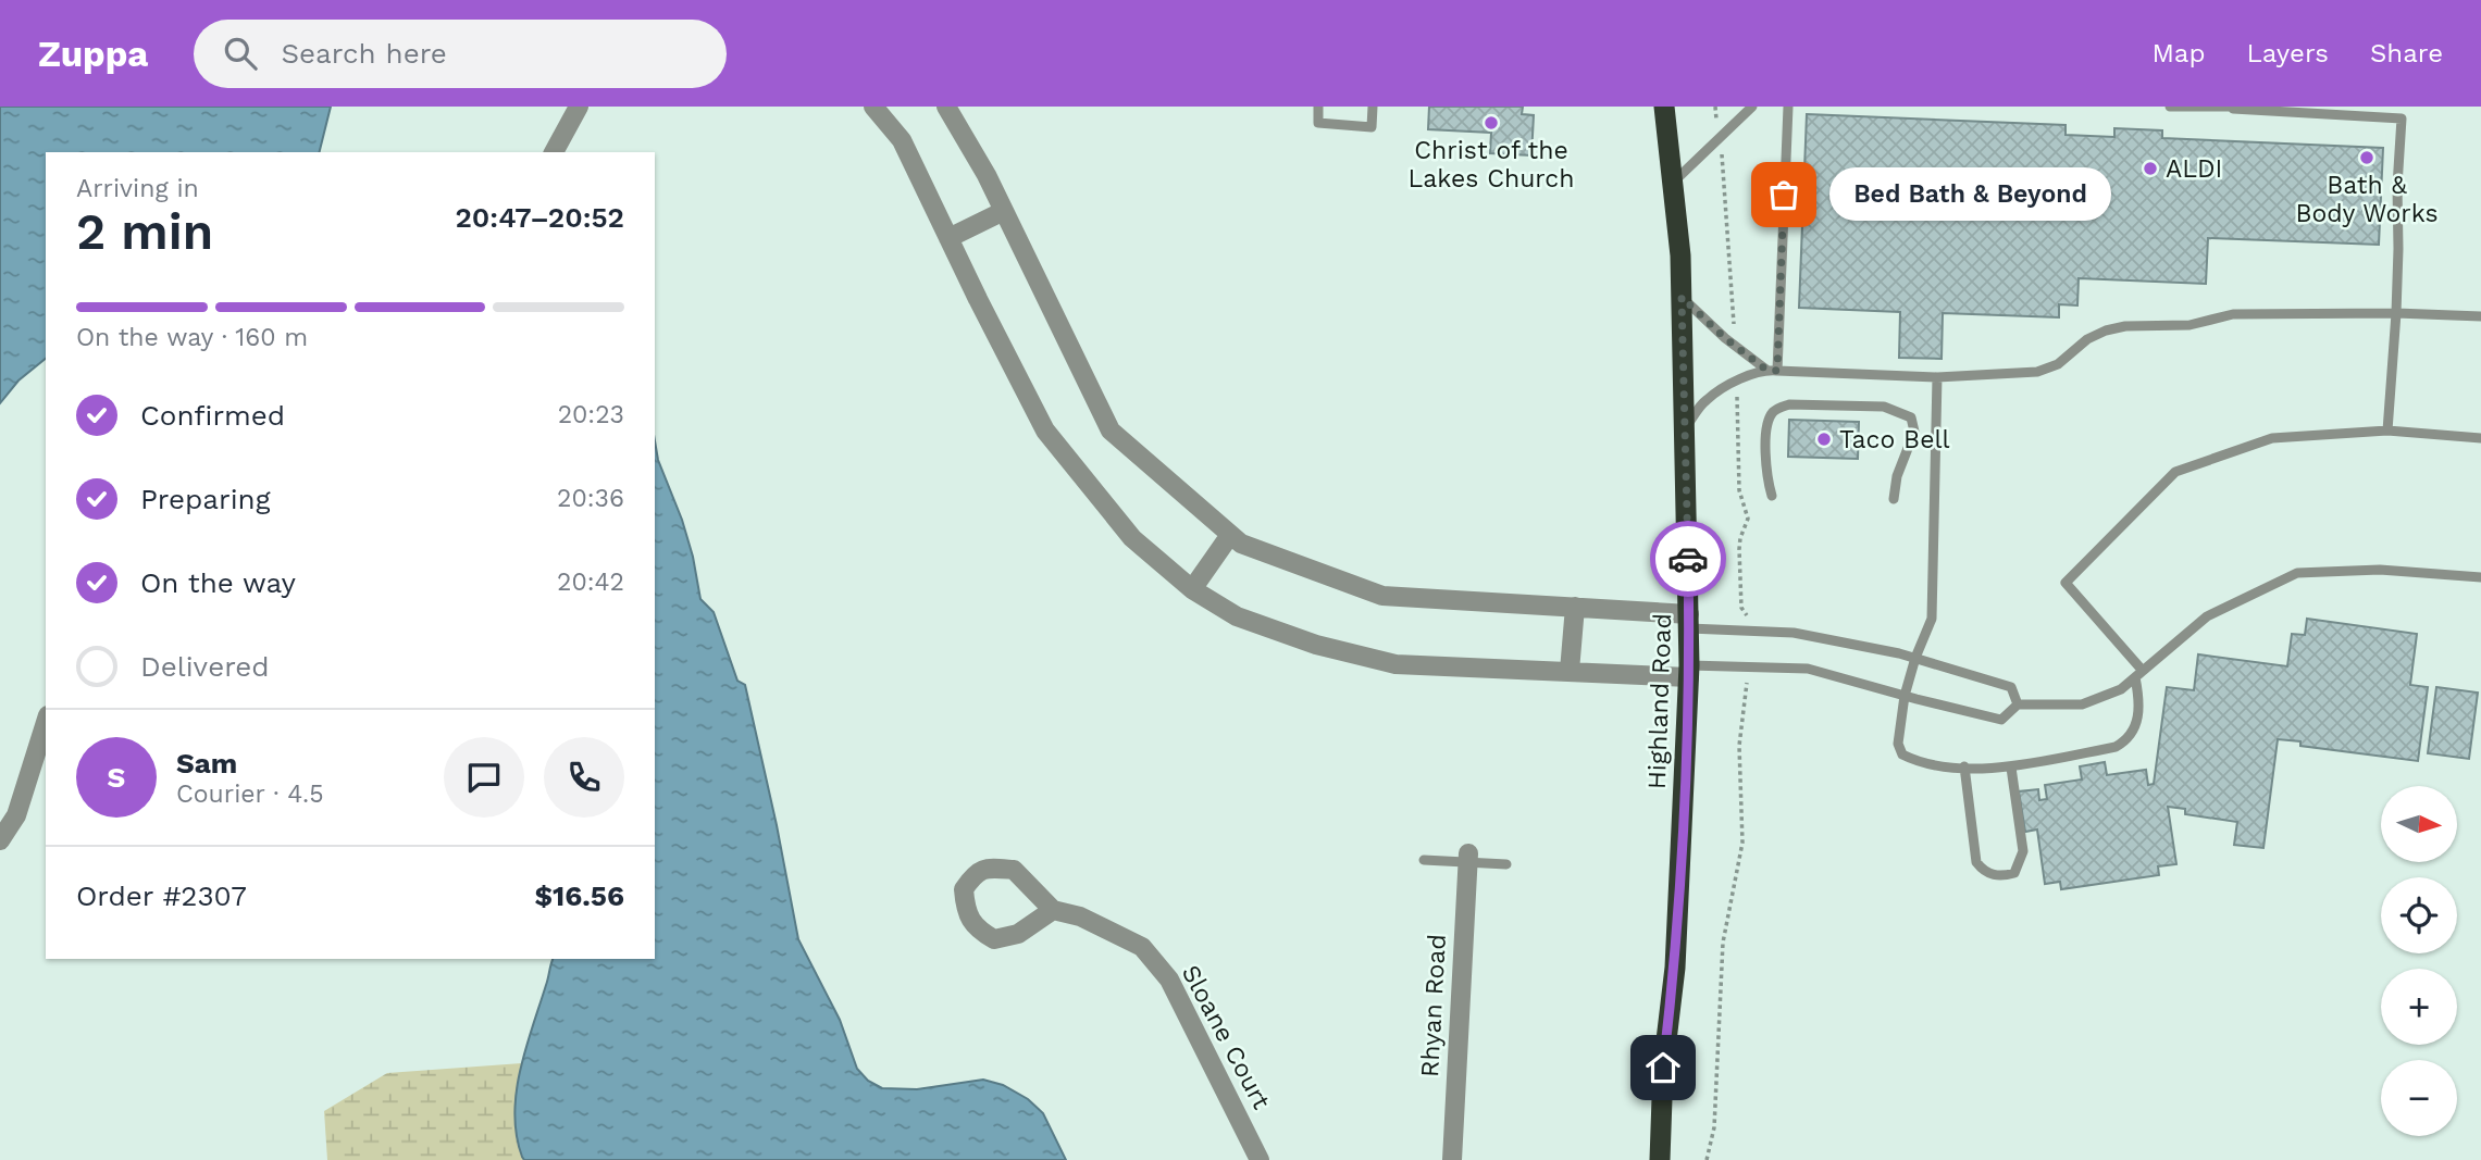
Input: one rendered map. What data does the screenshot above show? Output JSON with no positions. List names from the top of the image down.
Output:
{
  "streets": {
    "highway": ["Highland Road"],
    "street": ["Rhyan Road", "Sloane Court"]
  },
  "places": [
    "Christ of the Lakes Church",
    "Bath & Body Works",
    "ALDI",
    "Bed Bath & Beyond",
    "Taco Bell"
  ],
  "north": "right",
  "page": {
    "header": "Zuppa",
    "search": "Search here",
    "nav": ["Map", "Layers", "Share"],
    "heading": ["2 min", "Arriving in", "20:47–20:52"],
    "panel": [
      "Sam",
      "Courier · 4.5",
      "Order #2307",
      "$16.56"
    ],
    "bubble": "Bed Bath & Beyond",
    "bar": "On the way · 160 m",
    "list": [
      ["Confirmed", "20:23"],
      ["Preparing", "20:36"],
      ["On the way", "20:42"],
      "Delivered"
    ],
    "round": "S",
    "map_buttons": ["+", "−"]
  }
}
